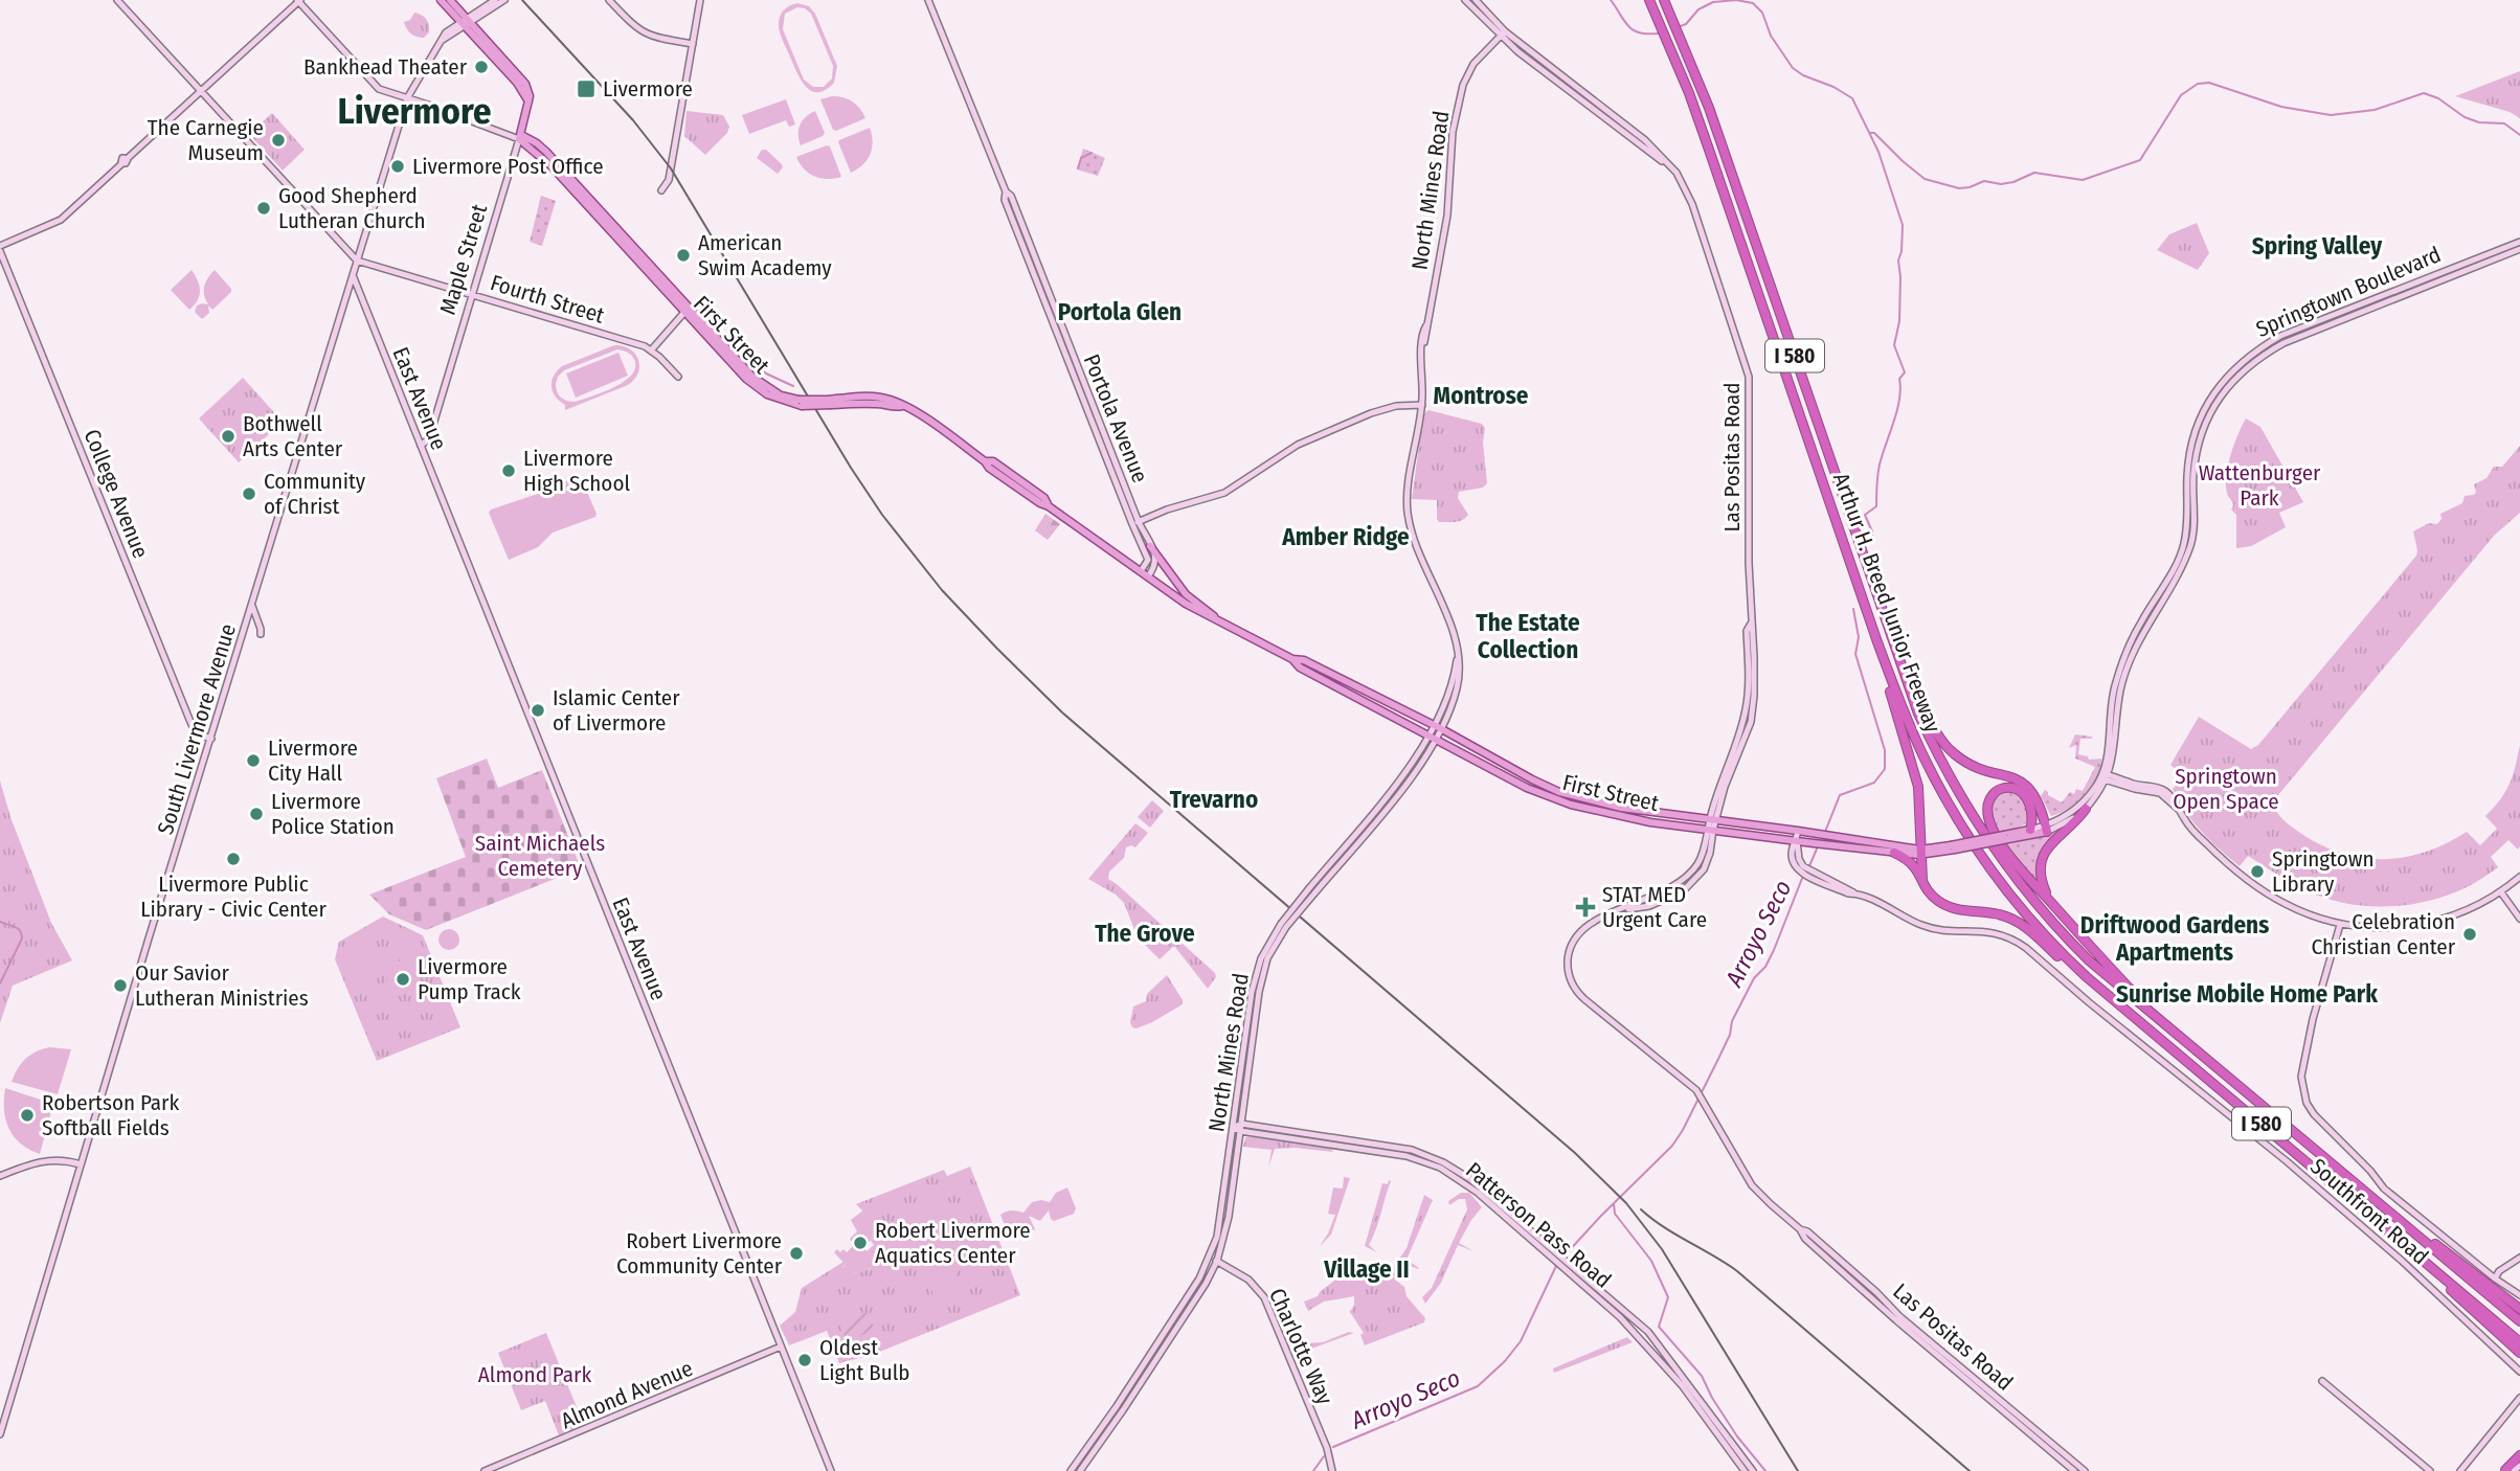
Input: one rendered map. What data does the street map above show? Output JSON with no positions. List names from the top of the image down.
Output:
{
  "streets": {
    "highway": ["I 580", "Arthur H. Breed Junior Freeway"],
    "main road": [
      "North Mines Road",
      "Maple Street",
      "Springtown Boulevard",
      "Fourth Street",
      "First Street",
      "East Avenue",
      "Portola Avenue",
      "Las Positas Road",
      "College Avenue",
      "South Livermore Avenue",
      "Southfront Road",
      "Patterson Pass Road",
      "Charlotte Way",
      "Almond Avenue"
    ]
  },
  "crossings": [
    ["North Mines Road", "First Street"],
    ["North Mines Road", "Las Positas Road"],
    ["North Mines Road", "Patterson Pass Road"],
    ["North Mines Road", "Charlotte Way"],
    ["Maple Street", "Fourth Street"],
    ["Maple Street", "First Street"],
    ["Maple Street", "East Avenue"],
    ["Maple Street", "South Livermore Avenue"],
    ["Springtown Boulevard", "First Street"],
    ["Fourth Street", "South Livermore Avenue"],
    ["First Street", "Portola Avenue"],
    ["First Street", "Las Positas Road"],
    ["First Street", "South Livermore Avenue"],
    ["First Street", "Southfront Road"],
    ["East Avenue", "South Livermore Avenue"],
    ["East Avenue", "Almond Avenue"],
    ["College Avenue", "South Livermore Avenue"]
  ],
  "districts": [
    "Livermore",
    "Spring Valley",
    "Portola Glen",
    "Montrose",
    "Amber Ridge",
    "The Estate Collection",
    "Trevarno",
    "Driftwood Gardens Apartments",
    "The Grove",
    "Sunrise Mobile Home Park",
    "Village II"
  ],
  "water": ["Arroyo Seco"],
  "parks": [
    "Wattenburger Park",
    "Springtown Open Space",
    "Saint Michaels Cemetery",
    "Almond Park"
  ],
  "places": {
    "other": [
      "Bankhead Theater",
      "The Carnegie Museum",
      "Livermore Post Office",
      "Good Shepherd Lutheran Church",
      "American Swim Academy",
      "Bothwell Arts Center",
      "Livermore High School",
      "Community of Christ",
      "Islamic Center of Livermore",
      "Livermore City Hall",
      "Livermore Police Station",
      "Livermore Public Library - Civic Center",
      "Springtown Library",
      "Celebration Christian Center",
      "Livermore Pump Track",
      "Our Savior Lutheran Ministries",
      "Robertson Park Softball Fields",
      "Robert Livermore Aquatics Center",
      "Robert Livermore Community Center",
      "Oldest Light Bulb"
    ],
    "transit": ["Livermore"],
    "health": ["STAT MED Urgent Care"]
  }
}
